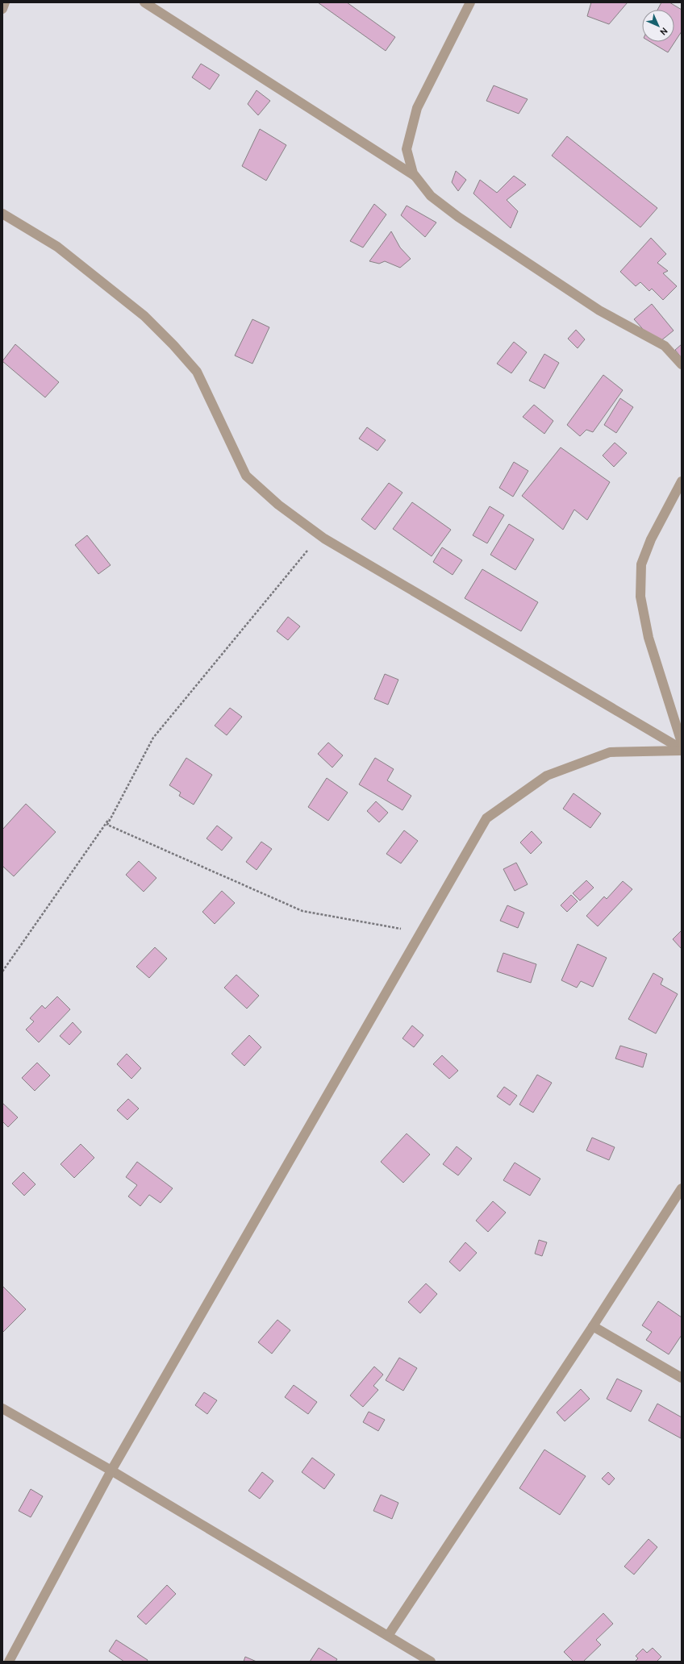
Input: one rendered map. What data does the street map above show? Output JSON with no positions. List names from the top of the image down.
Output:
{
  "north": "bottom right"
}
